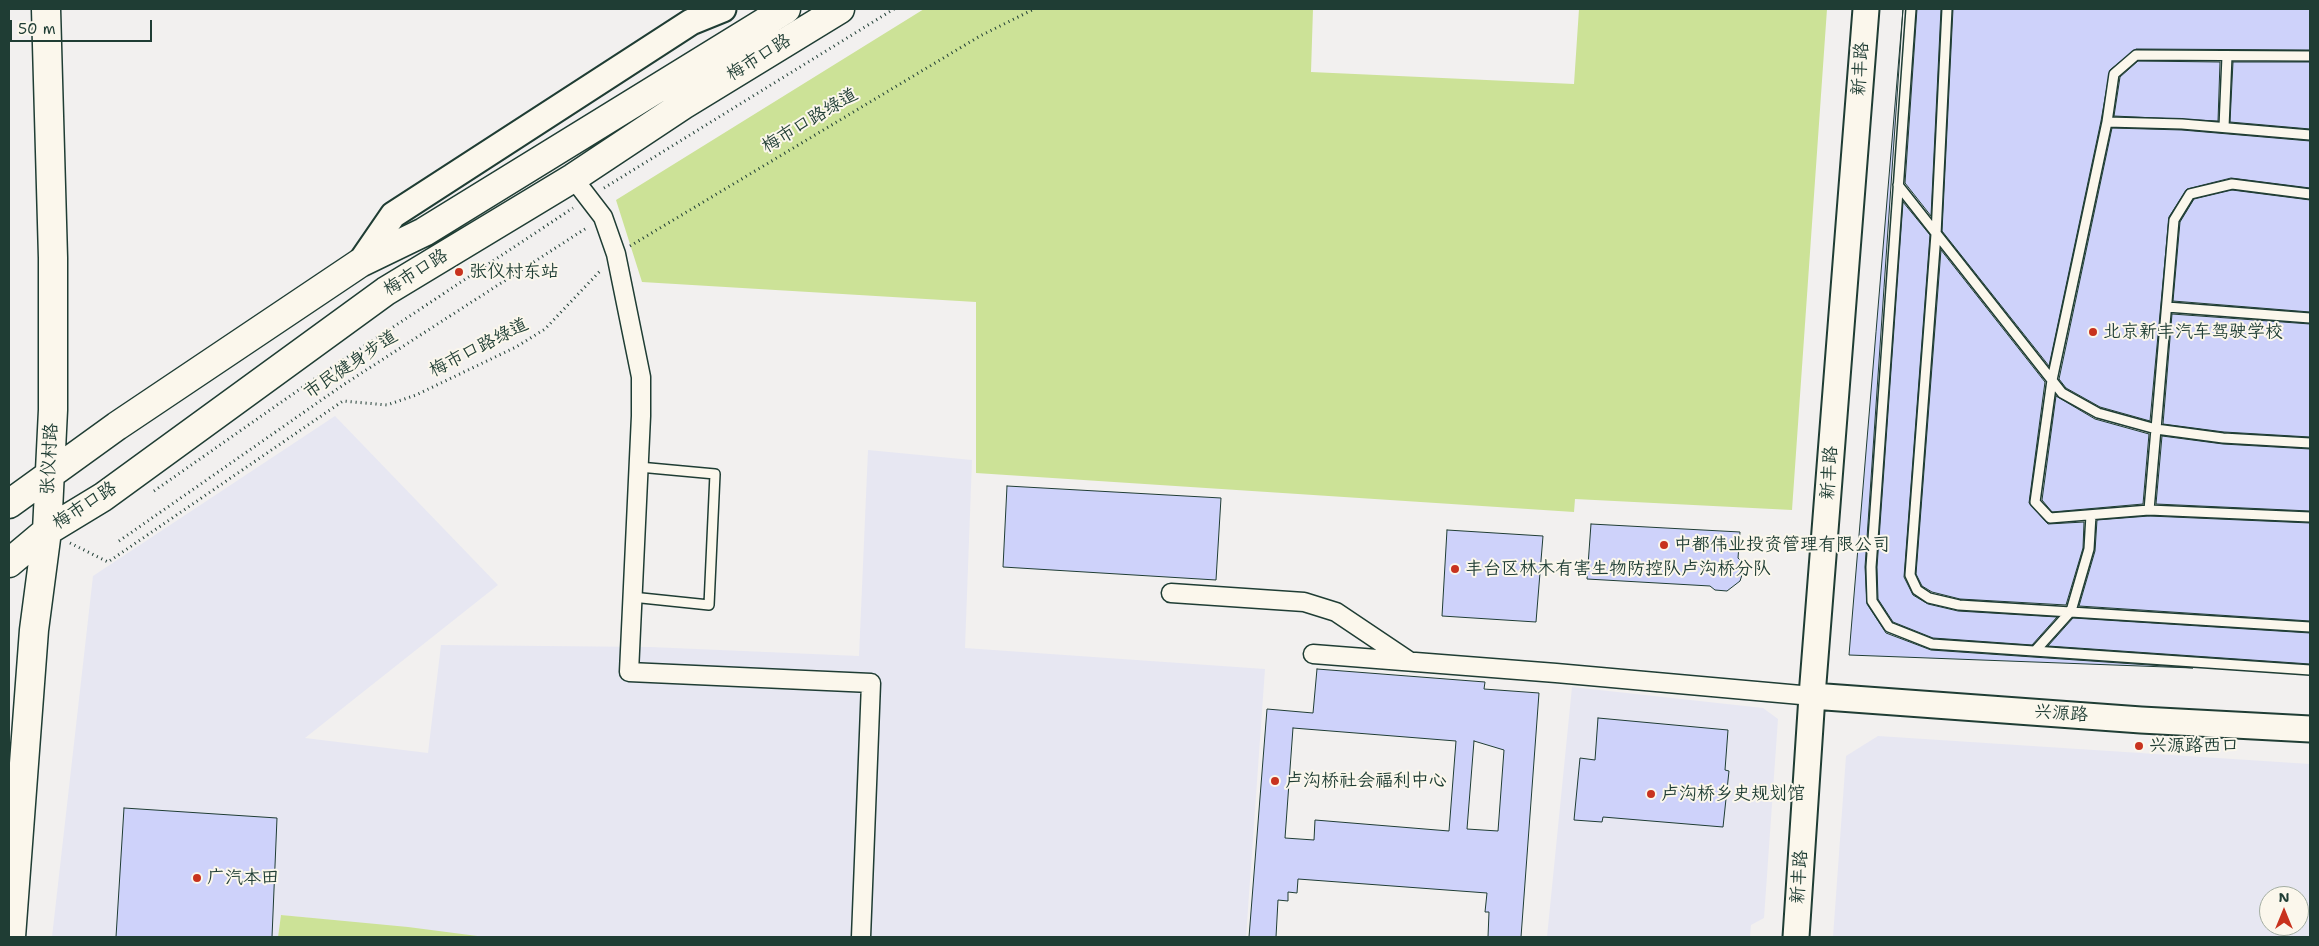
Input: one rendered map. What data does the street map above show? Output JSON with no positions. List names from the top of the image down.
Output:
{
  "streets": {
    "main road": ["梅市口路", "张仪村路"],
    "street": ["新丰路", "兴源路"],
    "path": ["梅市口路绿道", "市民健身步道"]
  },
  "crossings": [
    ["梅市口路", "梅市口路绿道"],
    ["梅市口路", "张仪村路"],
    ["新丰路", "兴源路"],
    ["梅市口路绿道", "张仪村路"]
  ],
  "places": [
    "张仪村东站",
    "北京新丰汽车驾驶学校",
    "中都伟业投资管理有限公司",
    "丰台区林木有害生物防控队卢沟桥分队",
    "兴源路西口",
    "卢沟桥社会福利中心",
    "卢沟桥乡史规划馆",
    "广汽本田"
  ],
  "scale_bar": "50 m",
  "north": "top"
}
